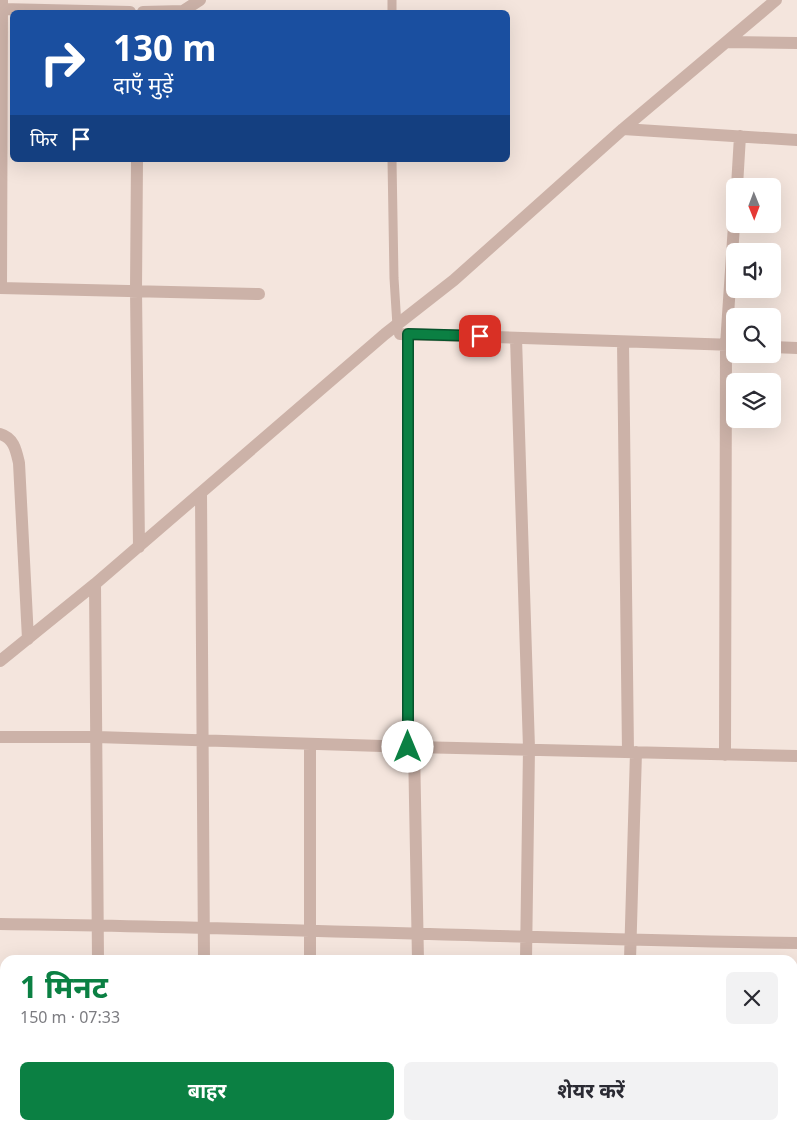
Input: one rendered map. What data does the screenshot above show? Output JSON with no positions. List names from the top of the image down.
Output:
{
  "north": "bottom",
  "page": {
    "turn": ["130 m", "दाएँ मुड़ें"],
    "then": "फिर",
    "heading": ["1 मिनट", "150 m · 07:33"],
    "buttons": ["बाहर", "शेयर करें"]
  }
}
